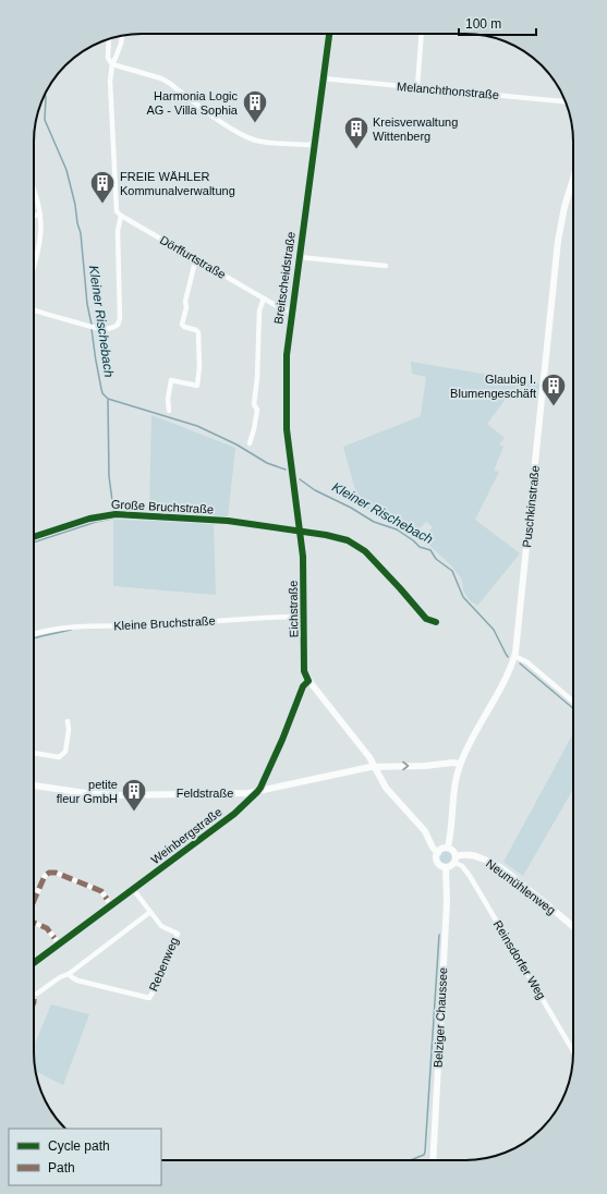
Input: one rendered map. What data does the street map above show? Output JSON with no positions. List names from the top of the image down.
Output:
{
  "streets": {
    "street": [
      "Melanchthonstraße",
      "Dörffurtstraße",
      "Breitscheidstraße",
      "Große Bruchstraße",
      "Puschkinstraße",
      "Eichstraße",
      "Kleine Bruchstraße",
      "Feldstraße",
      "Weinbergstraße",
      "Neumühlenweg",
      "Reinsdorfer Weg",
      "Rebenweg",
      "Belziger Chaussee"
    ]
  },
  "crossings": [
    ["Melanchthonstraße", "Breitscheidstraße"],
    ["Dörffurtstraße", "Breitscheidstraße"],
    ["Breitscheidstraße", "Große Bruchstraße"],
    ["Breitscheidstraße", "Eichstraße"],
    ["Große Bruchstraße", "Eichstraße"],
    ["Puschkinstraße", "Eichstraße"],
    ["Puschkinstraße", "Feldstraße"],
    ["Puschkinstraße", "Neumühlenweg"],
    ["Puschkinstraße", "Reinsdorfer Weg"],
    ["Puschkinstraße", "Belziger Chaussee"],
    ["Eichstraße", "Kleine Bruchstraße"],
    ["Eichstraße", "Feldstraße"],
    ["Eichstraße", "Weinbergstraße"],
    ["Eichstraße", "Neumühlenweg"],
    ["Eichstraße", "Reinsdorfer Weg"],
    ["Eichstraße", "Belziger Chaussee"],
    ["Feldstraße", "Weinbergstraße"],
    ["Weinbergstraße", "Rebenweg"],
    ["Neumühlenweg", "Reinsdorfer Weg"],
    ["Neumühlenweg", "Belziger Chaussee"],
    ["Reinsdorfer Weg", "Belziger Chaussee"]
  ],
  "water": ["Kleiner Rischebach"],
  "places": {
    "building": [
      "Harmonia Logic AG - Villa Sophia",
      "Kreisverwaltung Wittenberg",
      "FREIE WÄHLER Kommunalverwaltung",
      "Glaubig I. Blumengeschäft",
      "petite fleur GmbH"
    ]
  },
  "legend": ["Cycle path", "Path"],
  "scale_bar": "100 m"
}
